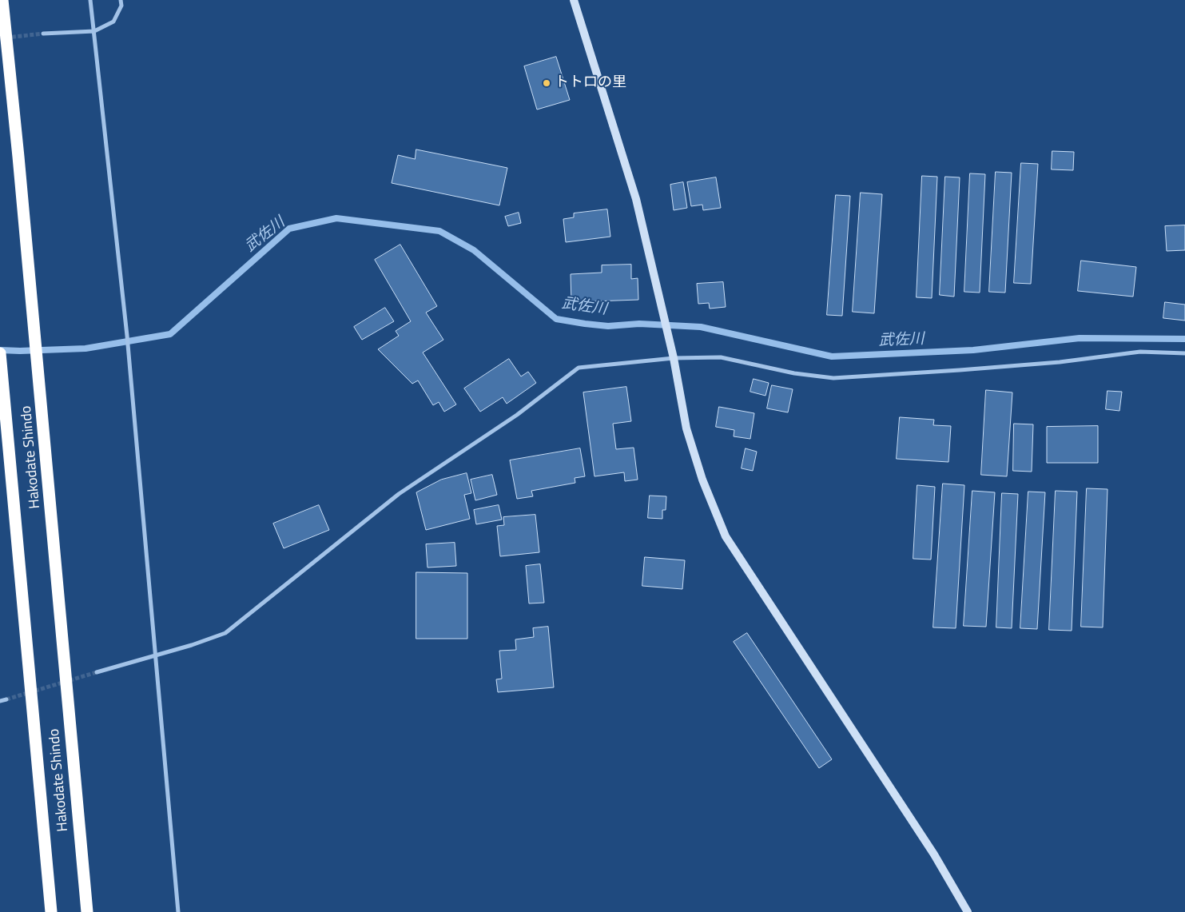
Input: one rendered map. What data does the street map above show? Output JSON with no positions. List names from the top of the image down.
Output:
{
  "streets": {
    "highway": ["Hakodate Shindo"]
  },
  "water": ["武佐川"],
  "places": ["トトロの里"]
}
